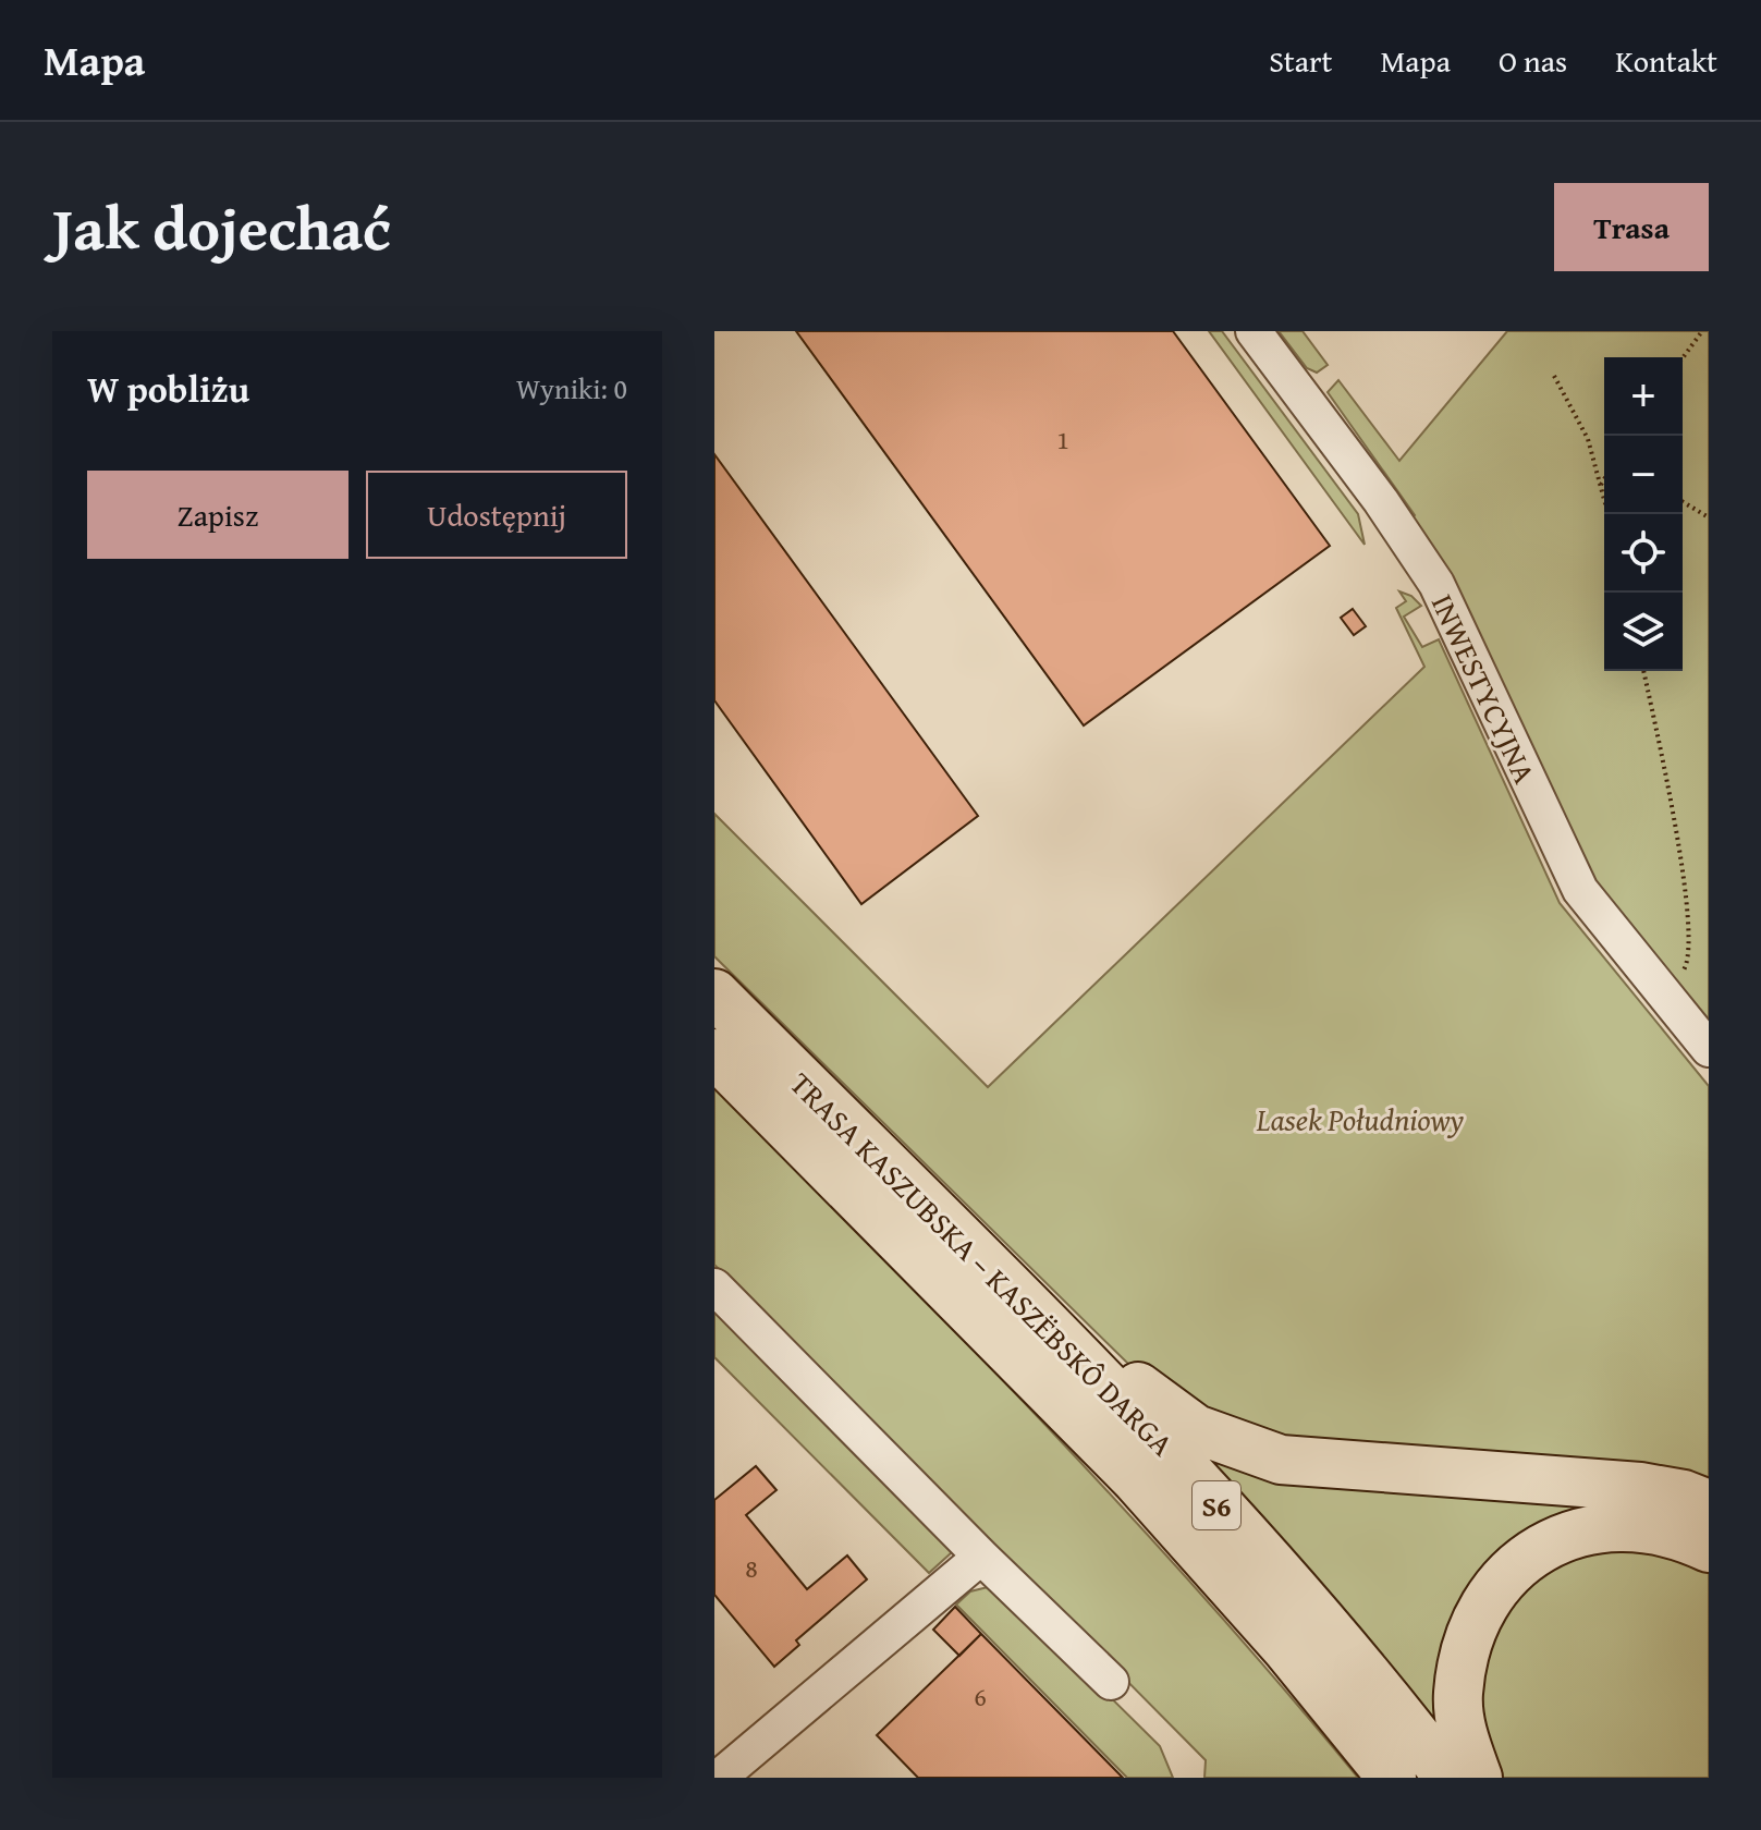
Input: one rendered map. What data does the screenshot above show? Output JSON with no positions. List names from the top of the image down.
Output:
{
  "streets": {
    "highway": ["TRASA KASZUBSKA – KASZËBSKÔ DARGA", "S6"],
    "street": ["INWESTYCYJNA"]
  },
  "parks": ["Lasek Południowy"],
  "house_numbers": ["1", "8", "6"],
  "page": {
    "header": "Mapa",
    "nav": [
      "Start",
      "Mapa",
      "O nas",
      "Kontakt"
    ],
    "title": "Jak dojechać",
    "buttons": [
      "Trasa",
      ["Zapisz", "Udostępnij"]
    ],
    "heading": ["W pobliżu", "Wyniki: 0"],
    "map_buttons": ["+", "−"]
  }
}
